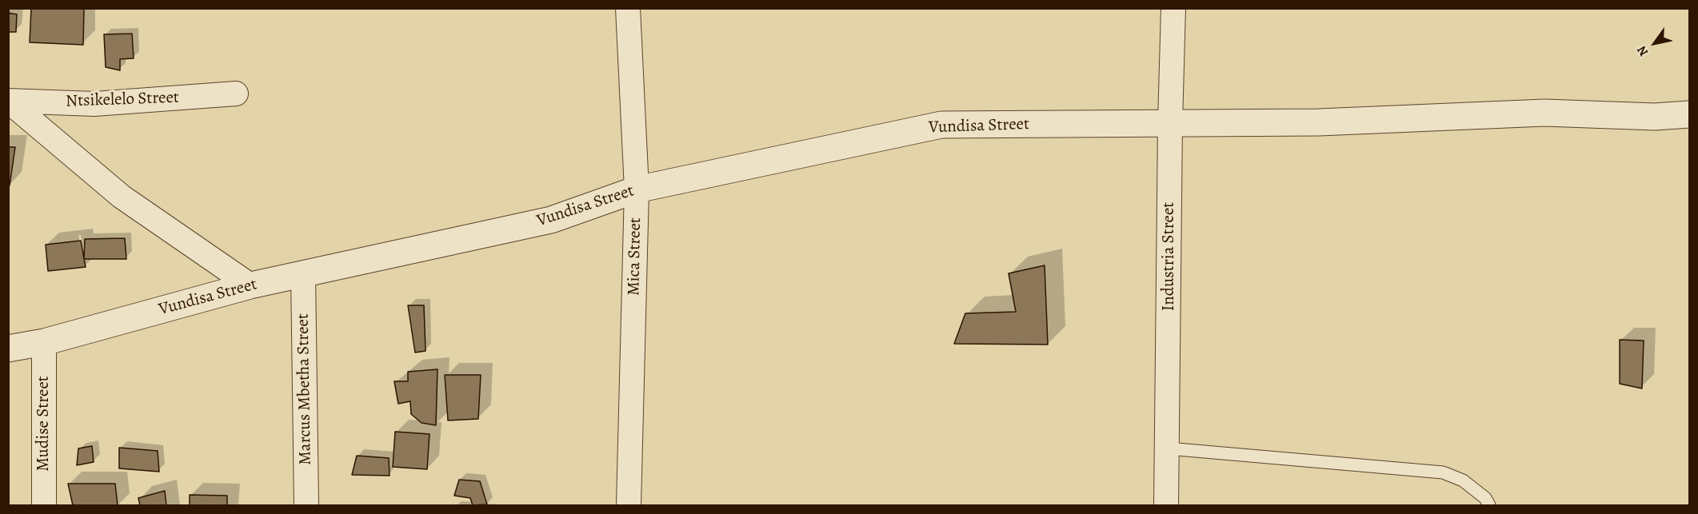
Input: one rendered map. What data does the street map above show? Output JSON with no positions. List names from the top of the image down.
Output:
{
  "streets": {
    "street": [
      "Ntsikelelo Street",
      "Vundisa Street",
      "Mica Street",
      "Industria Street",
      "Marcus Mbetha Street",
      "Mudise Street"
    ]
  },
  "crossings": [
    ["Vundisa Street", "Mica Street"],
    ["Vundisa Street", "Industria Street"],
    ["Vundisa Street", "Marcus Mbetha Street"],
    ["Vundisa Street", "Mudise Street"]
  ],
  "north": "bottom left"
}
